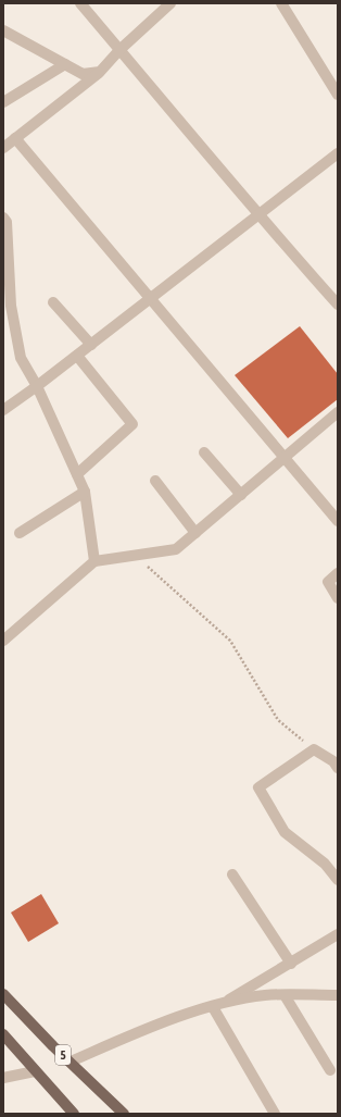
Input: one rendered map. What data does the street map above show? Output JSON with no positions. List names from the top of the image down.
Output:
{
  "streets": {
    "main road": ["5"]
  }
}
